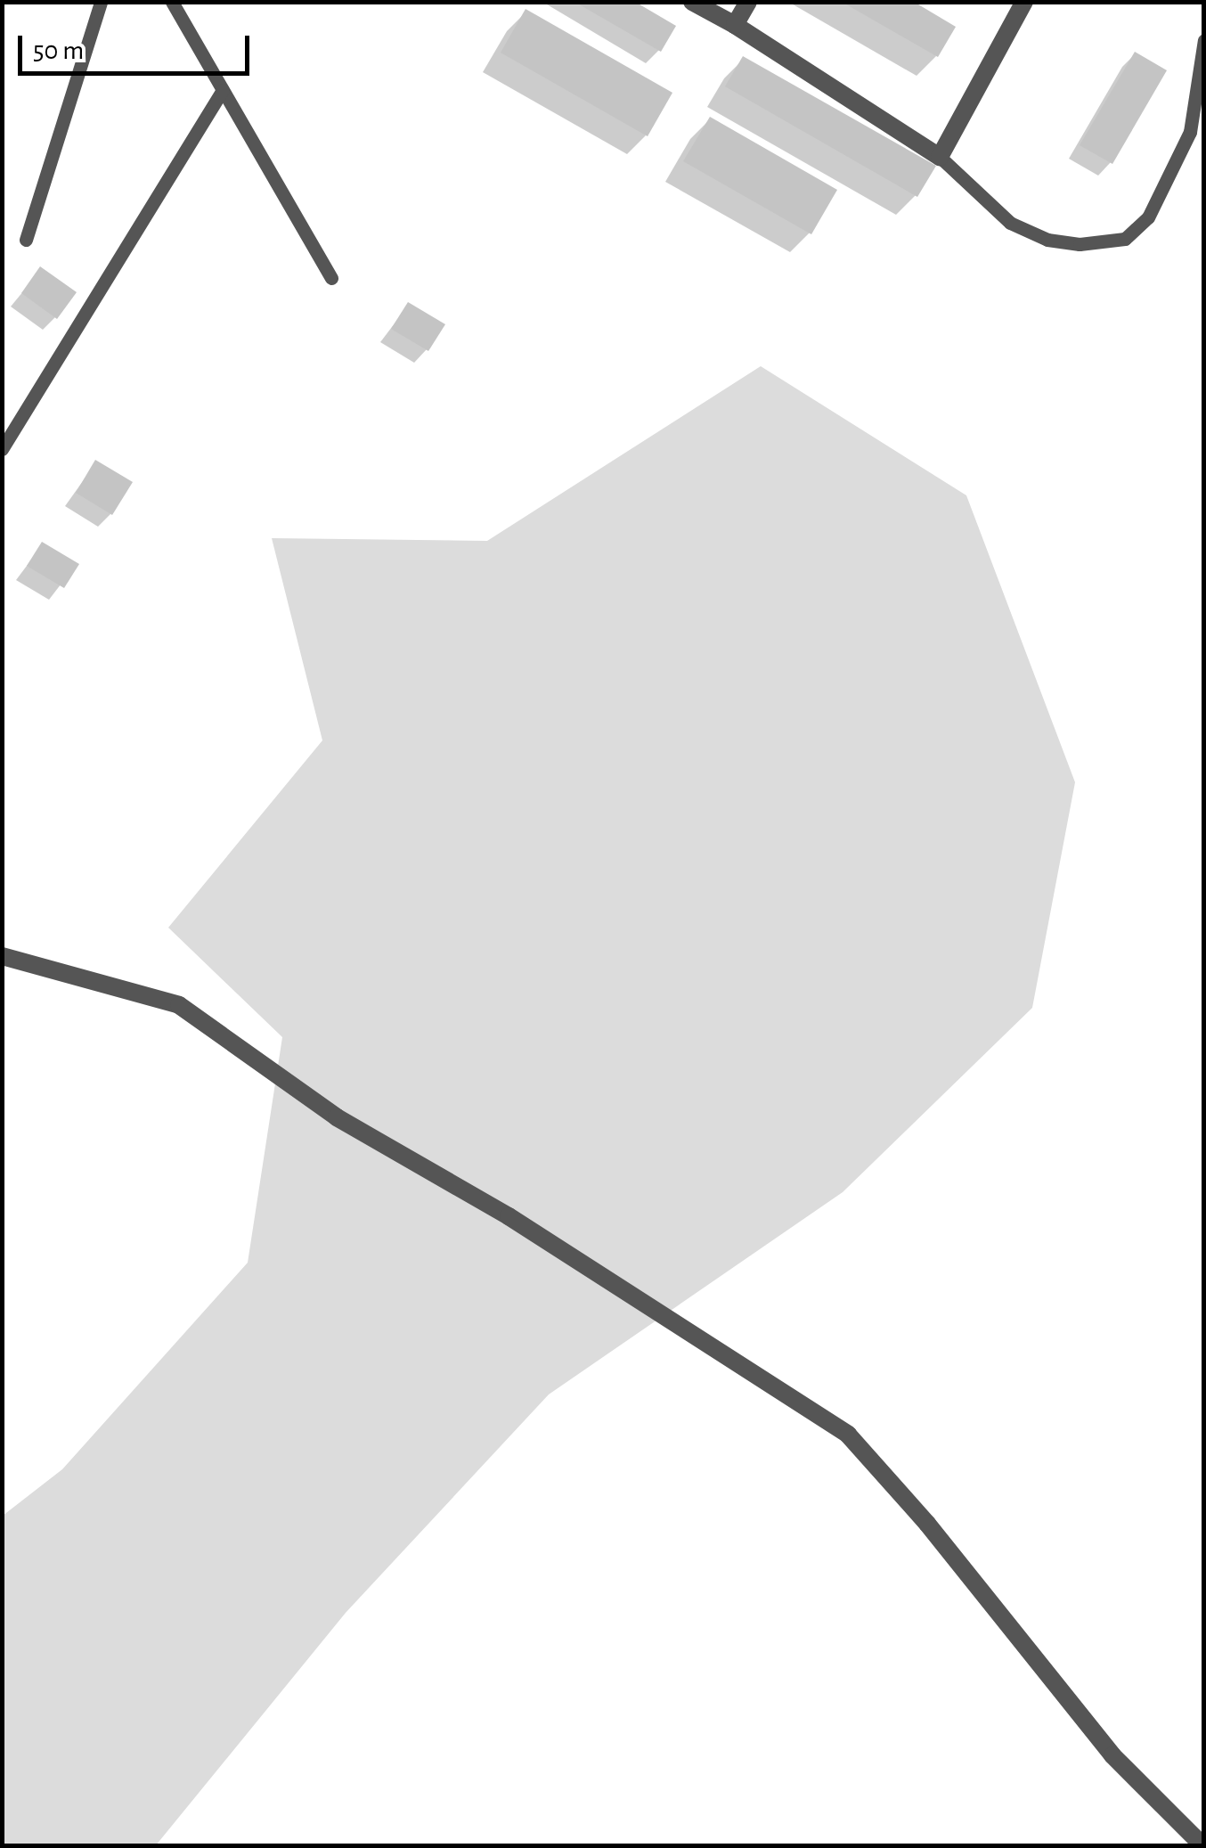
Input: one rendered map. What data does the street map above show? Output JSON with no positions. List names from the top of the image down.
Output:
{
  "scale_bar": "50 m"
}
